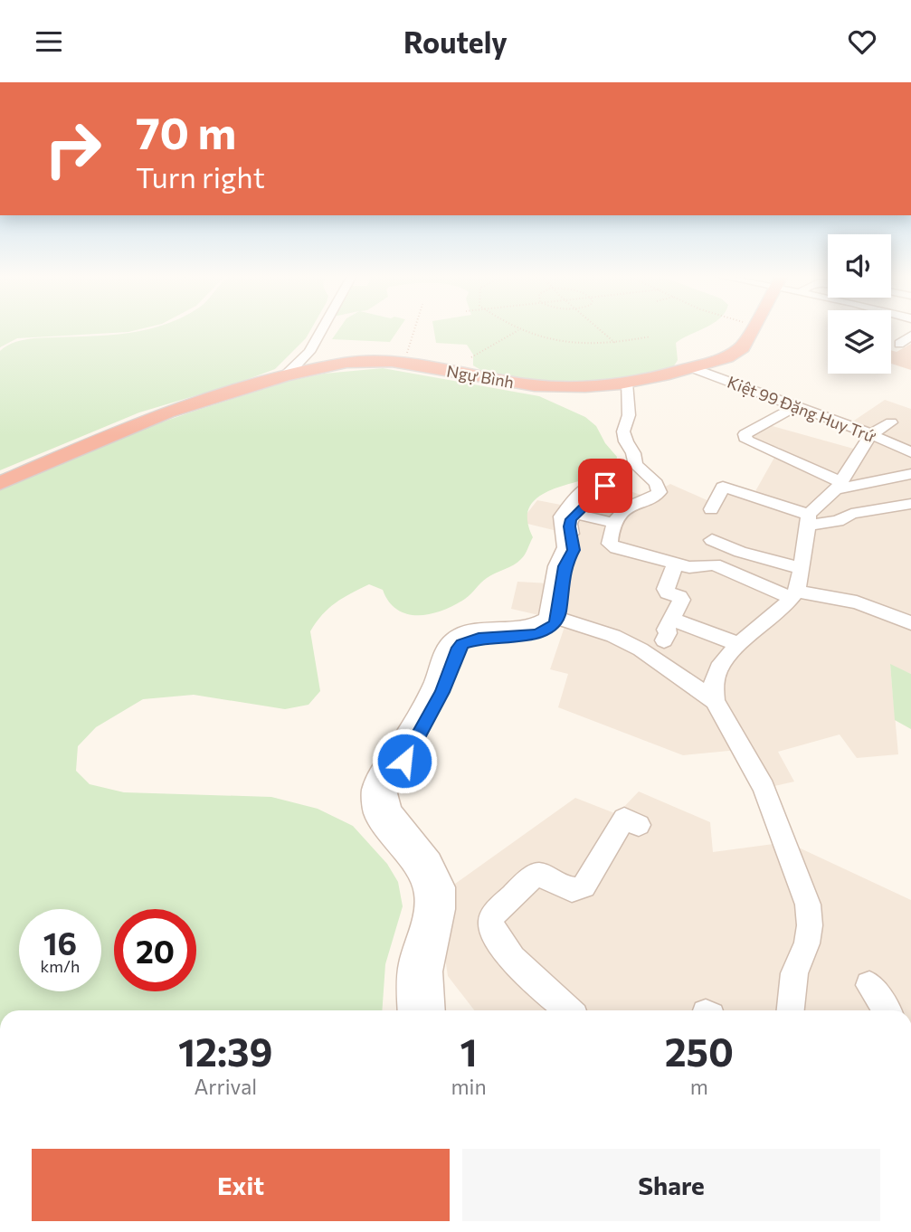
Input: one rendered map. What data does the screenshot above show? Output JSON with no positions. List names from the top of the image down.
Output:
{
  "streets": {
    "highway": ["Ngự Bình"],
    "street": ["Kiệt 99 Đặng Huy Trứ"]
  },
  "crossings": [
    ["Ngự Bình", "Kiệt 99 Đặng Huy Trứ"]
  ],
  "page": {
    "header": "Routely",
    "turn": ["70 m", "Turn right"],
    "speed": "16 km/h",
    "limit": "20",
    "eta": [
      "12:39",
      "Arrival",
      "1",
      "min",
      "250",
      "m"
    ],
    "buttons": ["Exit", "Share"]
  }
}
